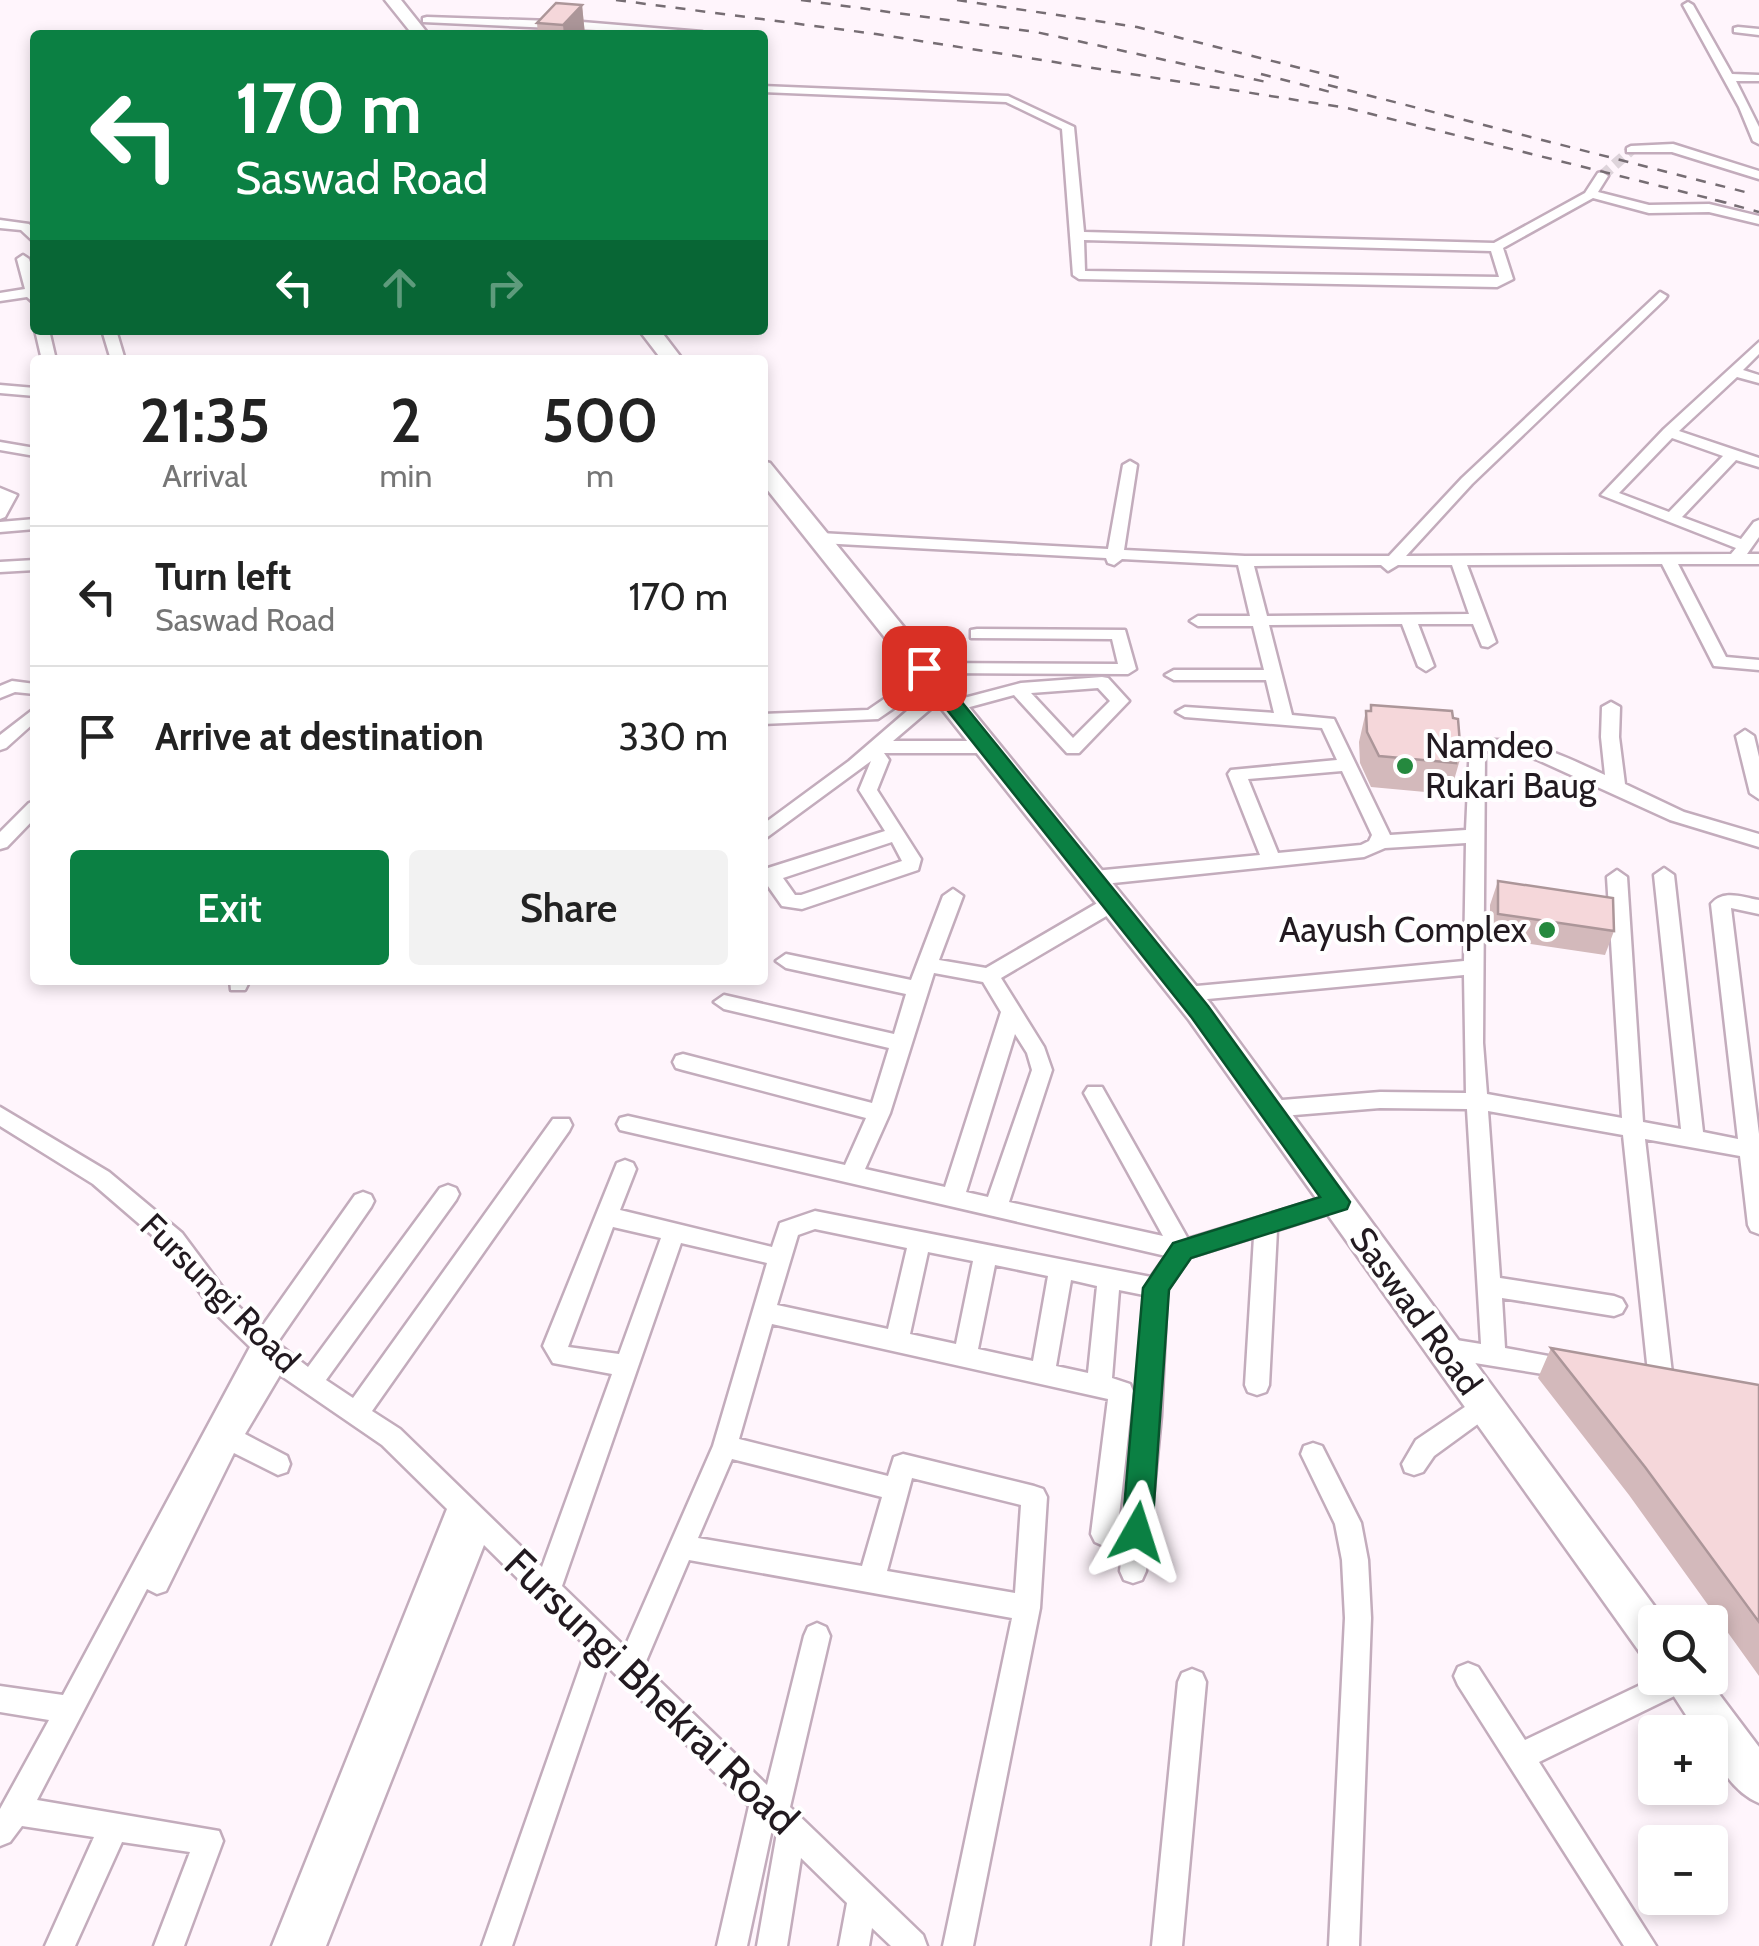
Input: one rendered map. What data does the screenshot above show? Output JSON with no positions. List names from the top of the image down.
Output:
{
  "streets": {
    "highway": ["Saswad Road"],
    "street": ["Fursungi Road", "Fursungi Bhekrai Road"]
  },
  "crossings": [
    ["Fursungi Road", "Fursungi Bhekrai Road"]
  ],
  "places": ["Namdeo Rukari Baug", "Aayush Complex"],
  "page": {
    "turn": ["170 m", "Saswad Road"],
    "eta": [
      "21:35",
      "Arrival",
      "2",
      "min",
      "500",
      "m"
    ],
    "list": [
      {
        "name": "Turn left",
        "note": "Saswad Road",
        "value": "170 m"
      },
      {
        "name": "Arrive at destination",
        "value": "330 m"
      }
    ],
    "buttons": ["Exit", "Share"],
    "map_buttons": ["+", "−"]
  }
}
